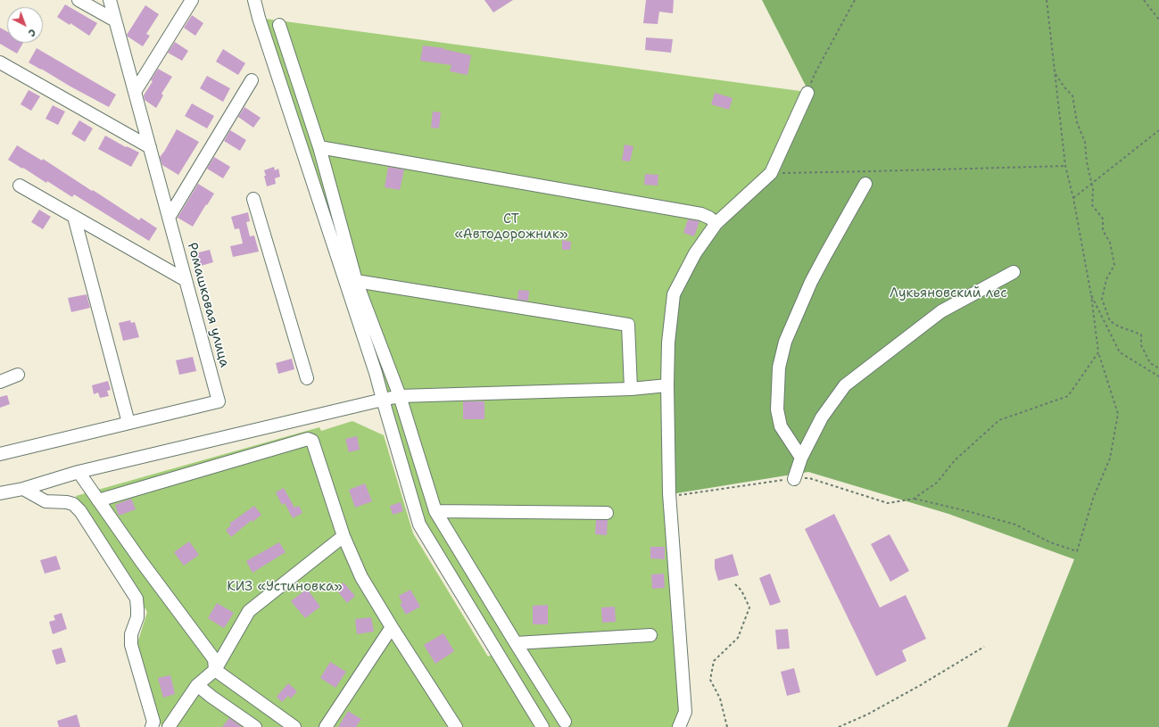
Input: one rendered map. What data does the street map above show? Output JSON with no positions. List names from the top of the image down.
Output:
{
  "streets": {
    "street": ["Ромашковая улица"]
  },
  "parks": ["СТ «Автодорожник»", "Лукьяновский лес", "КИЗ «Устиновка»"],
  "north": "bottom right"
}
